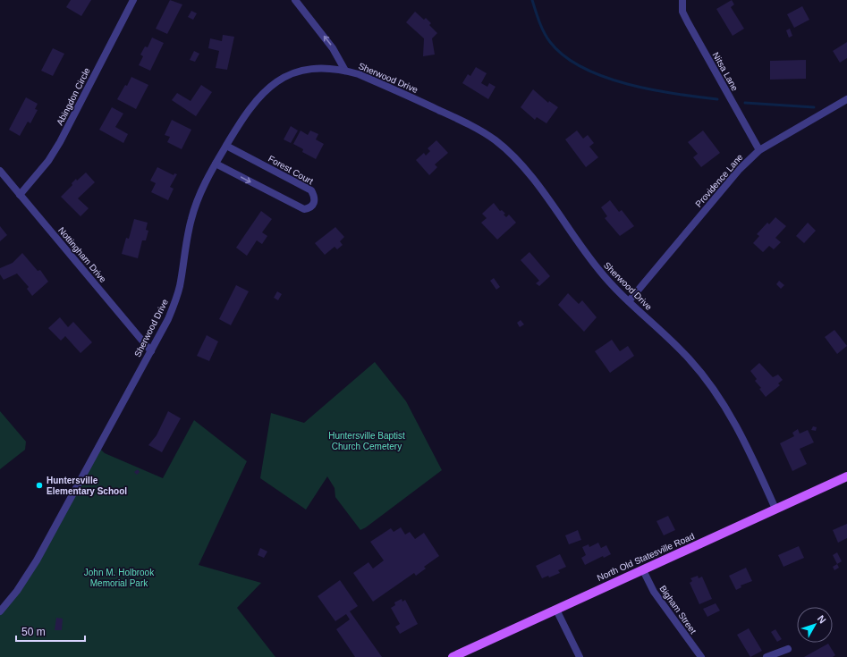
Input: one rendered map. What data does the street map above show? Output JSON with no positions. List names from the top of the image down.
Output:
{
  "streets": {
    "main road": ["North Old Statesville Road"],
    "street": [
      "Nitsa Lane",
      "Sherwood Drive",
      "Abingdon Circle",
      "Forest Court",
      "Providence Lane",
      "Nottingham Drive",
      "Bigham Street"
    ]
  },
  "crossings": [
    ["Nitsa Lane", "Providence Lane"],
    ["Sherwood Drive", "Forest Court"],
    ["Sherwood Drive", "Providence Lane"],
    ["Sherwood Drive", "Nottingham Drive"],
    ["Sherwood Drive", "North Old Statesville Road"],
    ["Abingdon Circle", "Nottingham Drive"],
    ["North Old Statesville Road", "Bigham Street"]
  ],
  "parks": ["Huntersville Baptist Church Cemetery", "John M. Holbrook Memorial Park"],
  "places": ["Huntersville Elementary School"],
  "scale_bar": "50 m",
  "north": "top right"
}
